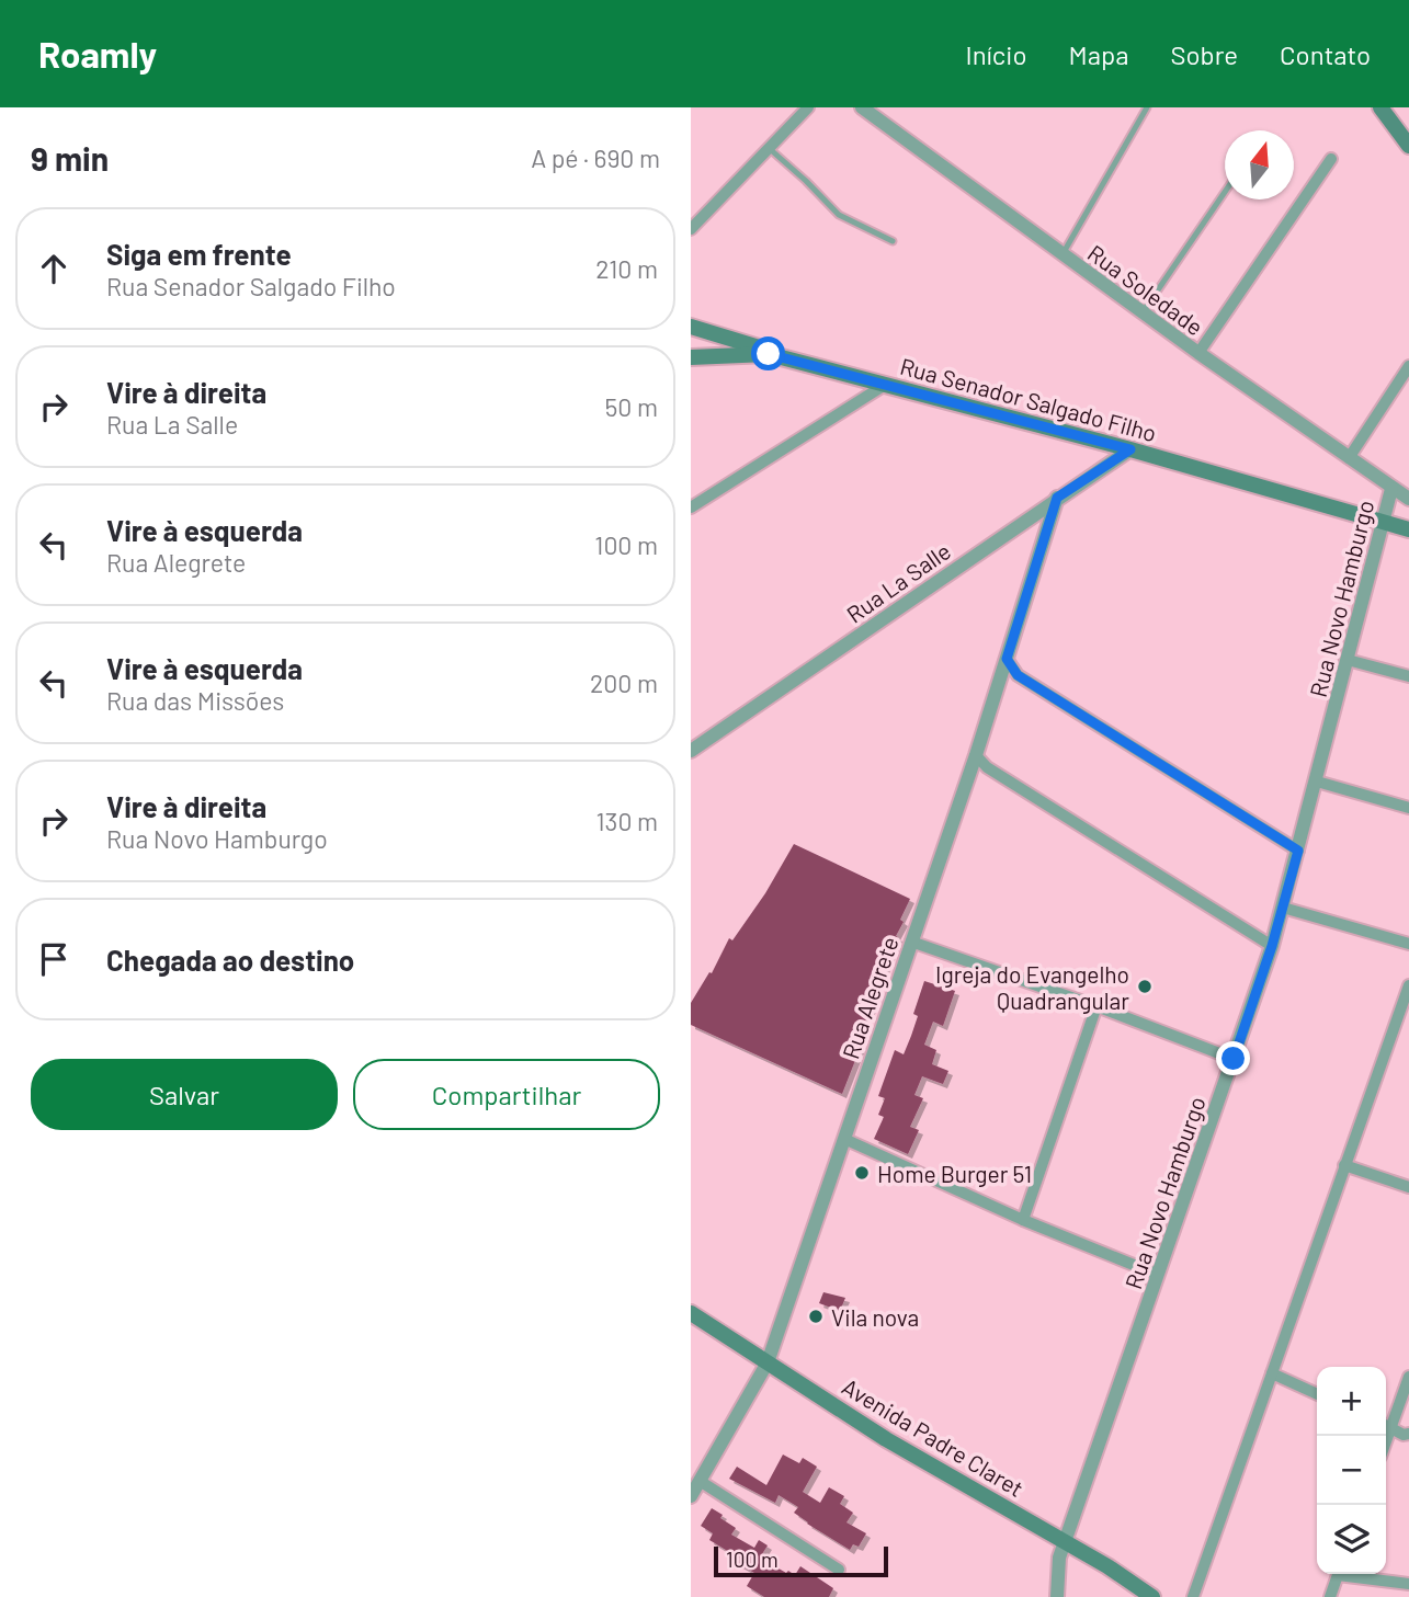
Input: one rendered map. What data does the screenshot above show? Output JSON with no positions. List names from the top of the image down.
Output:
{
  "streets": {
    "main road": ["Rua Senador Salgado Filho", "Avenida Padre Claret"],
    "street": [
      "Rua Soledade",
      "Rua La Salle",
      "Rua Novo Hamburgo",
      "Rua Alegrete"
    ]
  },
  "crossings": [
    ["Rua Soledade", "Rua Novo Hamburgo"],
    ["Rua Senador Salgado Filho", "Rua La Salle"],
    ["Rua Senador Salgado Filho", "Rua Novo Hamburgo"],
    ["Rua La Salle", "Rua Alegrete"],
    ["Rua Novo Hamburgo", "Avenida Padre Claret"],
    ["Rua Alegrete", "Avenida Padre Claret"]
  ],
  "places": ["Igreja do Evangelho Quadrangular", "Home Burger 51", "Vila nova"],
  "scale_bar": "100 m",
  "north": "top",
  "page": {
    "header": "Roamly",
    "nav": [
      "Início",
      "Mapa",
      "Sobre",
      "Contato"
    ],
    "heading": ["9 min", "A pé · 690 m"],
    "list": [
      ["Siga em frente", "Rua Senador Salgado Filho", "210 m"],
      ["Vire à direita", "Rua La Salle", "50 m"],
      ["Vire à esquerda", "Rua Alegrete", "100 m"],
      ["Vire à esquerda", "Rua das Missões", "200 m"],
      ["Vire à direita", "Rua Novo Hamburgo", "130 m"],
      "Chegada ao destino"
    ],
    "buttons": ["Salvar", "Compartilhar"],
    "map_buttons": ["+", "−"],
    "scale": "100 m"
  }
}
